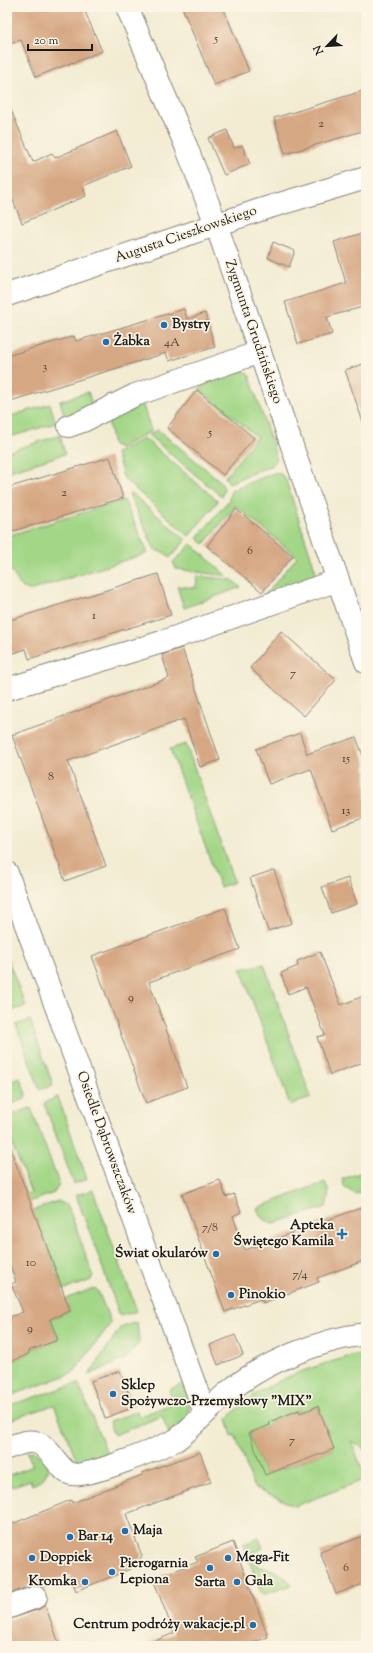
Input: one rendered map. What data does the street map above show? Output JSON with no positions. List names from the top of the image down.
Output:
{
  "streets": {
    "street": ["Augusta Cieszkowskiego", "Zygmunta Grudzińskiego", "Osiedle Dąbrowszczaków"]
  },
  "crossings": [
    ["Augusta Cieszkowskiego", "Zygmunta Grudzińskiego"]
  ],
  "places": {
    "other": [
      "Bystry",
      "Żabka",
      "Świat okularów",
      "Pinokio",
      "Sklep Spożywczo-Przemysłowy \"MIX\"",
      "Maja",
      "Bar 14",
      "Doppiek",
      "Mega-Fit",
      "Sarta",
      "Pierogarnia Lepiona",
      "Kromka",
      "Gala",
      "Centrum podróży wakacje.pl"
    ],
    "health": ["Apteka Świętego Kamila"]
  },
  "house_numbers": [
    "5",
    "2",
    "4A",
    "3",
    "5",
    "2",
    "6",
    "1",
    "7",
    "15",
    "8",
    "13",
    "9",
    "7/8",
    "10",
    "7/4",
    "9",
    "7",
    "6"
  ],
  "scale_bar": "20 m",
  "north": "bottom left"
}
